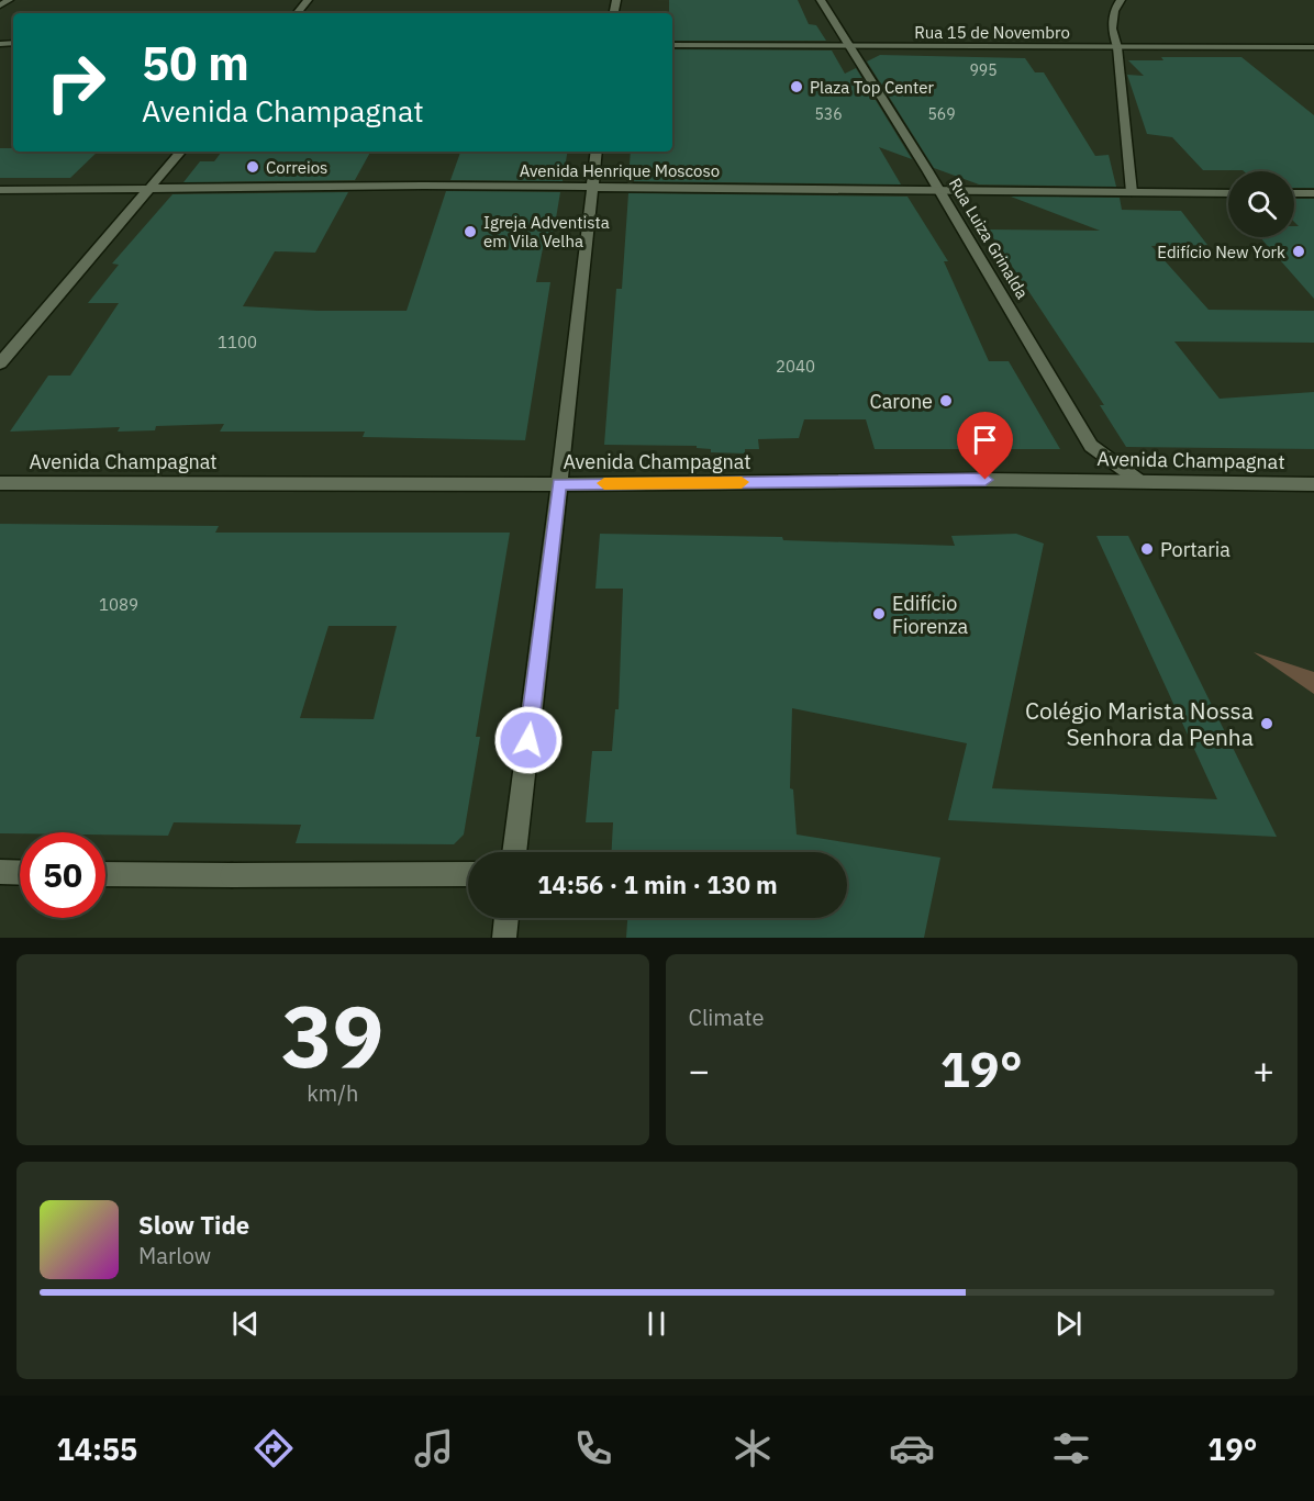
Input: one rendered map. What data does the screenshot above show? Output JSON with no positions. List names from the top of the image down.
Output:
{
  "streets": {
    "main road": [
      "Rua 15 de Novembro",
      "Avenida Henrique Moscoso",
      "Rua Luiza Grinalda",
      "Avenida Champagnat"
    ]
  },
  "crossings": [
    ["Rua 15 de Novembro", "Rua Luiza Grinalda"],
    ["Avenida Henrique Moscoso", "Rua Luiza Grinalda"],
    ["Rua Luiza Grinalda", "Avenida Champagnat"]
  ],
  "places": [
    "Plaza Top Center",
    "Correios",
    "Igreja Adventista em Vila Velha",
    "Edifício New York",
    "Carone",
    "Portaria",
    "Edifício Fiorenza",
    "Colégio Marista Nossa Senhora da Penha"
  ],
  "house_numbers": [
    "995",
    "536",
    "569",
    "1100",
    "2040",
    "1089"
  ],
  "page": {
    "turn": ["50 m", "Avenida Champagnat"],
    "limit": "50",
    "trip": "14:56 · 1 min · 130 m",
    "tile": [
      ["39", "km/h"],
      "Climate"
    ],
    "heat": ["−", "19°", "+"],
    "song": ["Slow Tide", "Marlow"],
    "tabs": ["14:55", "19°"]
  }
}
